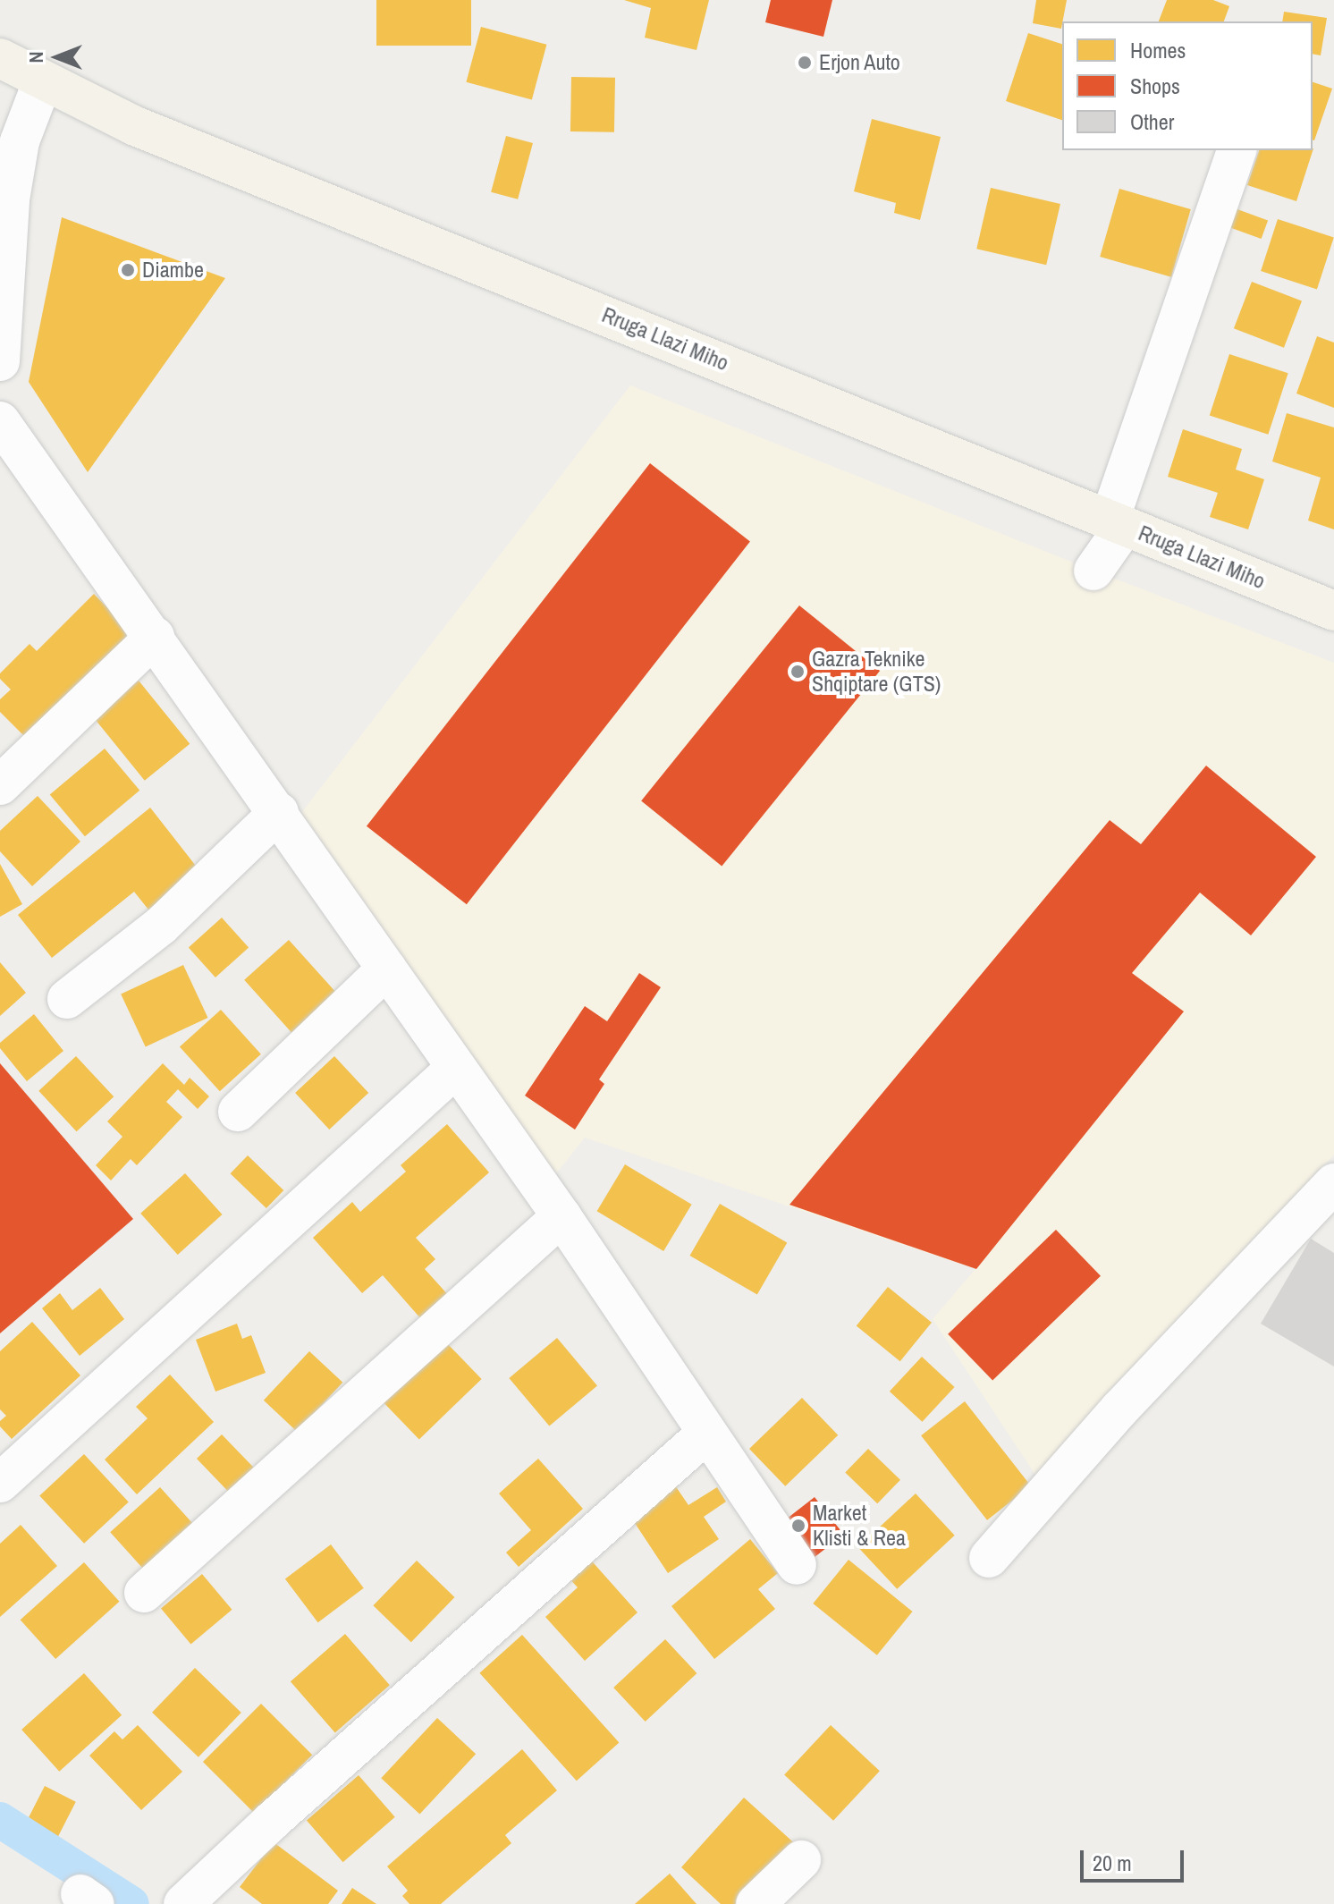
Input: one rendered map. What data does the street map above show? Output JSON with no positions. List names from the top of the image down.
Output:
{
  "streets": {
    "main road": ["Rruga Llazi Miho"]
  },
  "places": [
    "Erjon Auto",
    "Diambe",
    "Gazra Teknike Shqiptare (GTS)",
    "Market Klisti & Rea"
  ],
  "legend": ["Homes", "Shops", "Other"],
  "scale_bar": "20 m",
  "north": "left"
}
